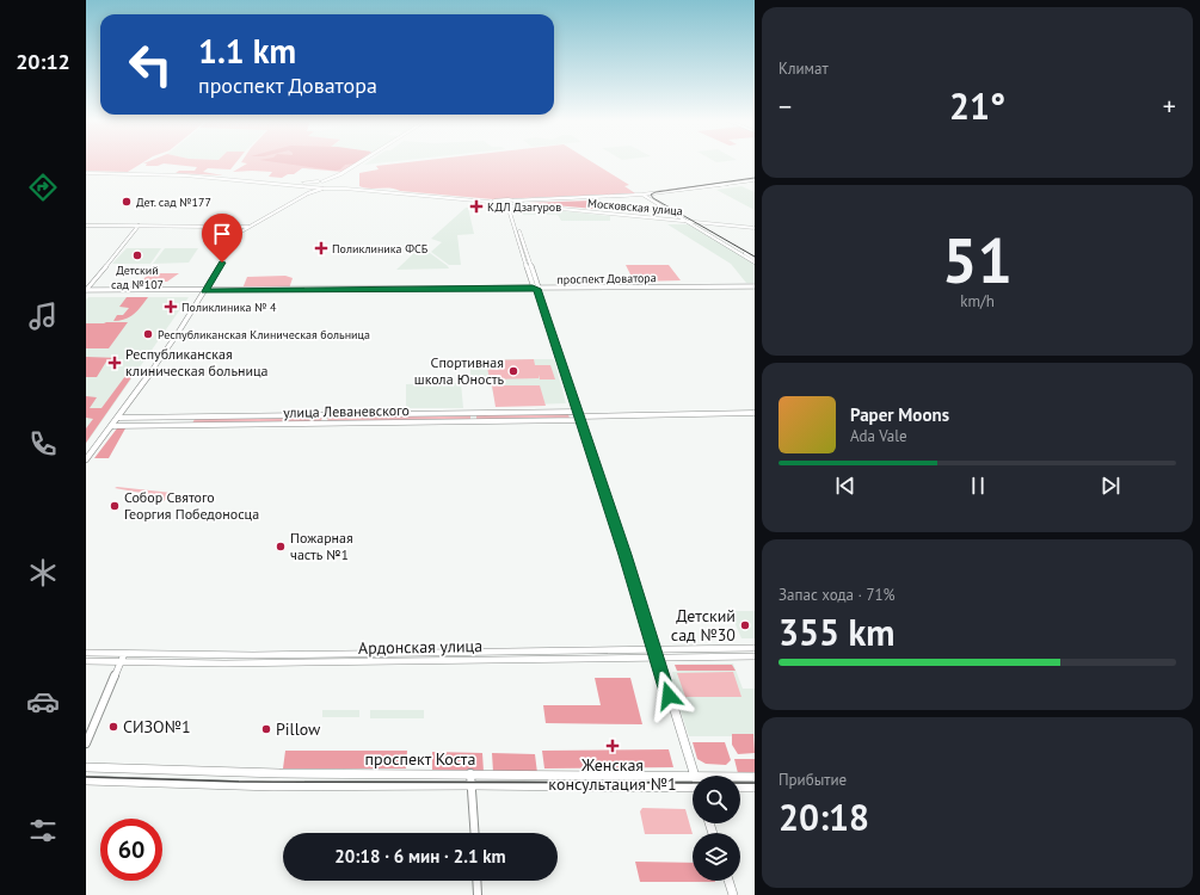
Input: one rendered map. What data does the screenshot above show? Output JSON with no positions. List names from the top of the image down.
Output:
{
  "streets": {
    "highway": ["Московская улица"],
    "main road": ["проспект Доватора", "проспект Коста"],
    "street": ["улица Леваневского", "Ардонская улица"]
  },
  "places": {
    "other": [
      "Дет. сад №177",
      "Детский сад №107",
      "Республиканская Клиническая больница",
      "Спортивная школа Юность",
      "Собор Святого Георгия Победоносца",
      "Пожарная часть №1",
      "Детский сад №30",
      "СИЗО№1",
      "Pillow"
    ],
    "health": [
      "КДЛ Дзагуров",
      "Поликлиника ФСБ",
      "Поликлиника № 4",
      "Республиканская клиническая больница",
      "Женская консультация №1"
    ]
  },
  "page": {
    "tabs": "20:12",
    "tile": [
      "Климат",
      ["51", "km/h"],
      ["Запас хода · 71%", "355 km"],
      ["Прибытие", "20:18"]
    ],
    "turn": ["1.1 km", "проспект Доватора"],
    "heat": ["−", "21°", "+"],
    "song": ["Paper Moons", "Ada Vale"],
    "limit": "60",
    "trip": "20:18 · 6 мин · 2.1 km"
  }
}
